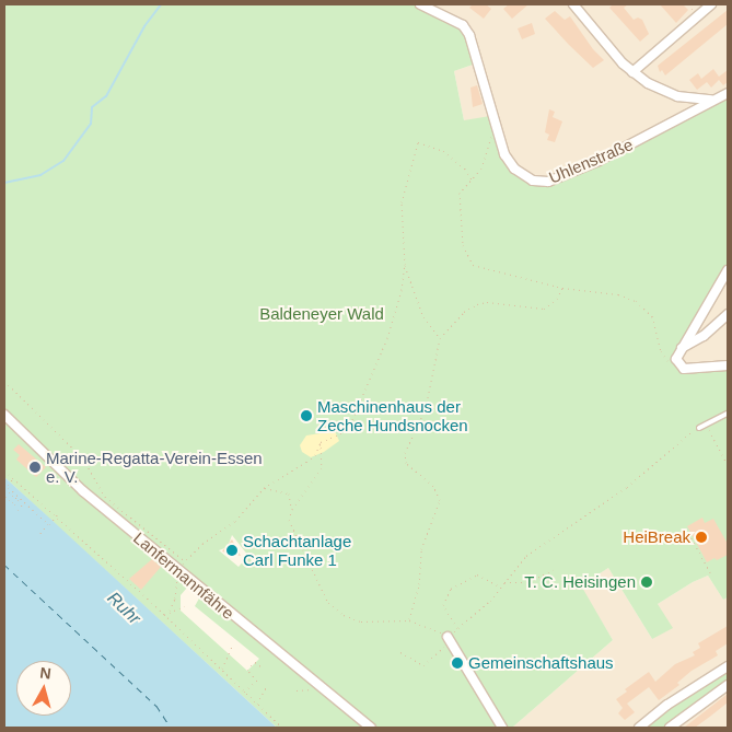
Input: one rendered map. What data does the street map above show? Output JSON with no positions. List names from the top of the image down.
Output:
{
  "streets": {
    "street": ["Uhlenstraße", "Lanfermannfähre"]
  },
  "water": ["Ruhr"],
  "parks": ["Baldeneyer Wald"],
  "places": [
    "Maschinenhaus der Zeche Hundsnocken",
    "Marine-Regatta-Verein-Essen e. V.",
    "HeiBreak",
    "Schachtanlage Carl Funke 1",
    "T. C. Heisingen",
    "Gemeinschaftshaus"
  ],
  "north": "top"
}
